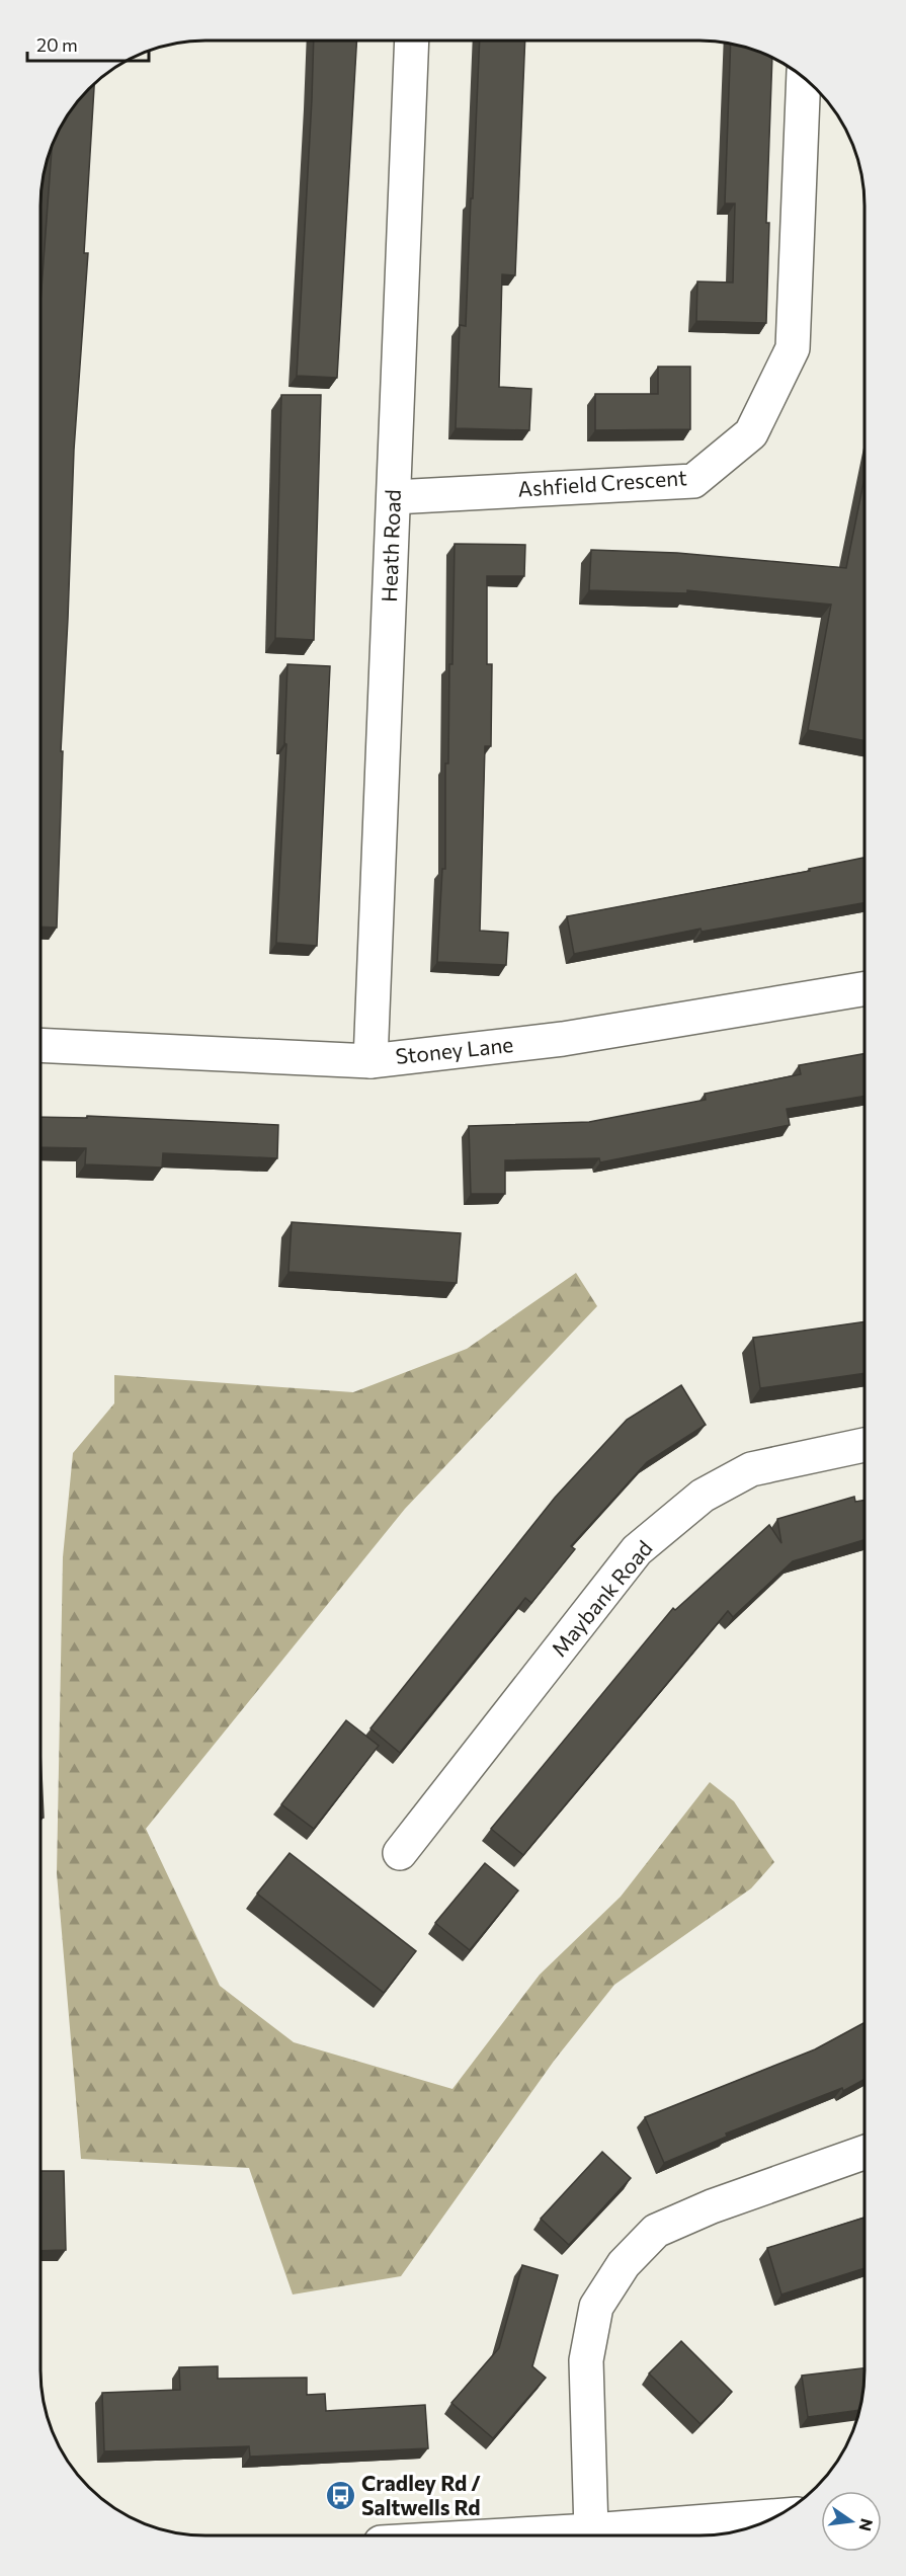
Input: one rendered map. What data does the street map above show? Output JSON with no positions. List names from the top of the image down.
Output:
{
  "streets": {
    "street": [
      "Ashfield Crescent",
      "Heath Road",
      "Stoney Lane",
      "Maybank Road"
    ]
  },
  "crossings": [
    ["Ashfield Crescent", "Heath Road"],
    ["Heath Road", "Stoney Lane"]
  ],
  "places": {
    "bus stop": ["Cradley Rd / Saltwells Rd"]
  },
  "scale_bar": "20 m",
  "north": "right"
}
